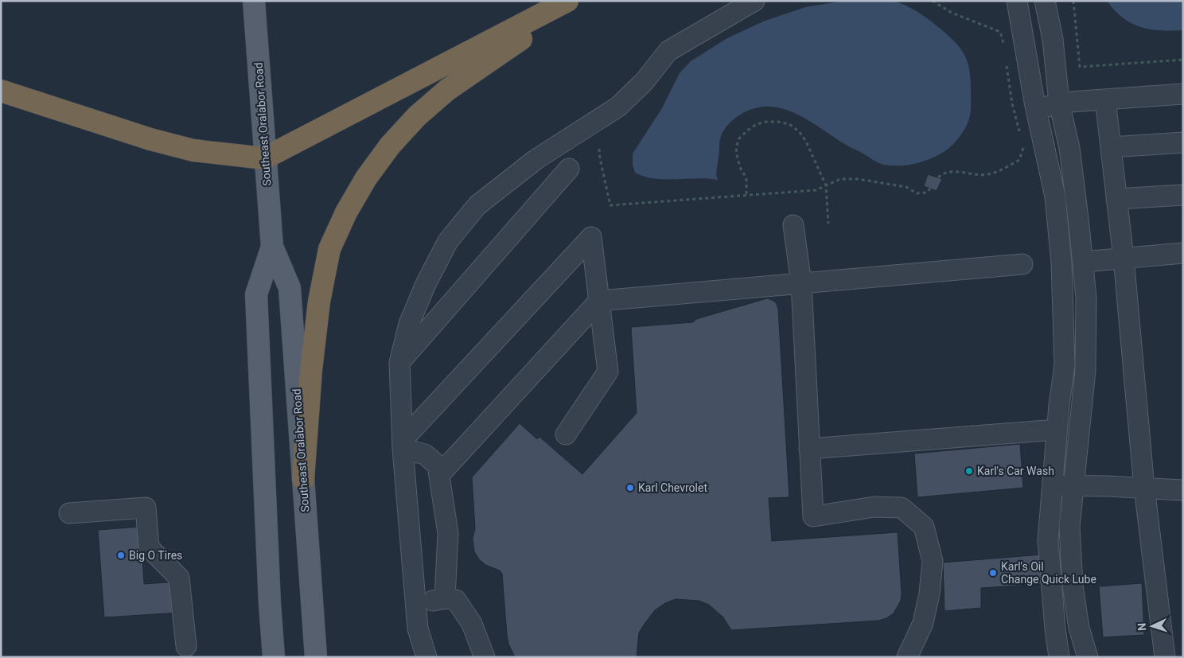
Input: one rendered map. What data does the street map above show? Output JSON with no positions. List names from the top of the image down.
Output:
{
  "streets": {
    "main road": ["Southeast Oralabor Road"]
  },
  "places": [
    "Karl's Car Wash",
    "Karl Chevrolet",
    "Big O Tires",
    "Karl's Oil Change Quick Lube"
  ],
  "north": "left"
}
